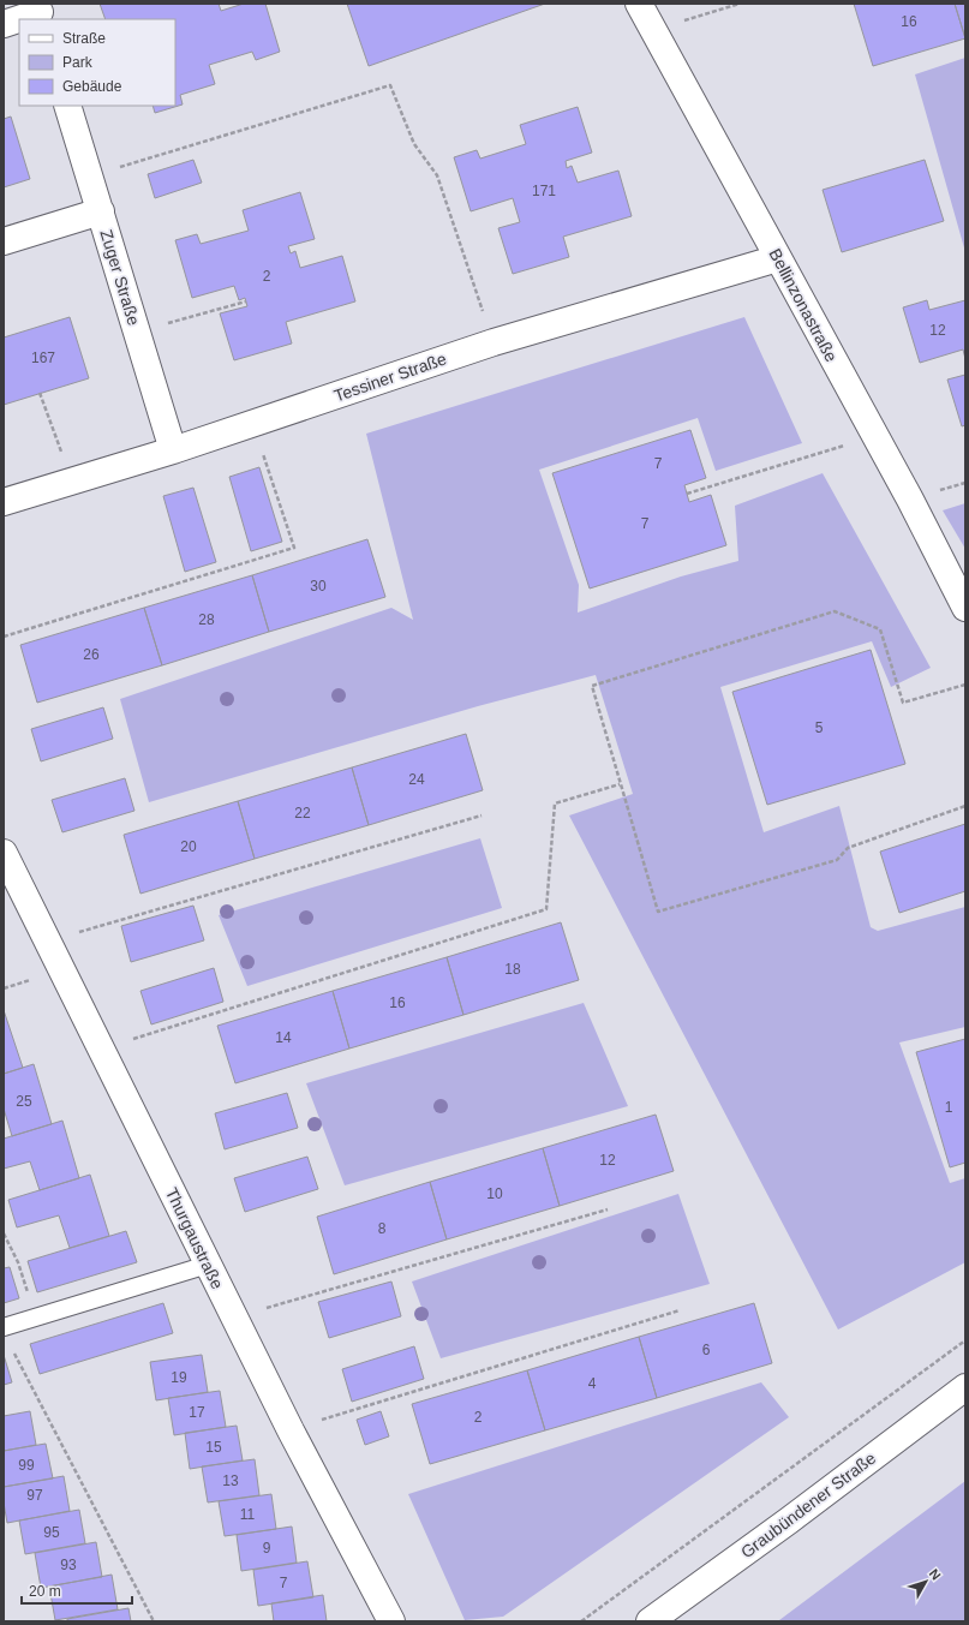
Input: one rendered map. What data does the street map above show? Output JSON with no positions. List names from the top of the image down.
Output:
{
  "streets": {
    "street": [
      "Zuger Straße",
      "Bellinzonastraße",
      "Tessiner Straße",
      "Thurgaustraße",
      "Graubündener Straße"
    ]
  },
  "crossings": [
    ["Zuger Straße", "Tessiner Straße"],
    ["Bellinzonastraße", "Tessiner Straße"]
  ],
  "house_numbers": [
    "16",
    "171",
    "2",
    "12",
    "167",
    "7",
    "7",
    "30",
    "28",
    "26",
    "5",
    "24",
    "22",
    "20",
    "18",
    "16",
    "14",
    "25",
    "1",
    "12",
    "10",
    "8",
    "6",
    "19",
    "4",
    "17",
    "2",
    "15",
    "99",
    "13",
    "97",
    "11",
    "95",
    "9",
    "93",
    "7"
  ],
  "legend": ["Straße", "Park", "Gebäude"],
  "scale_bar": "20 m",
  "north": "top right"
}
